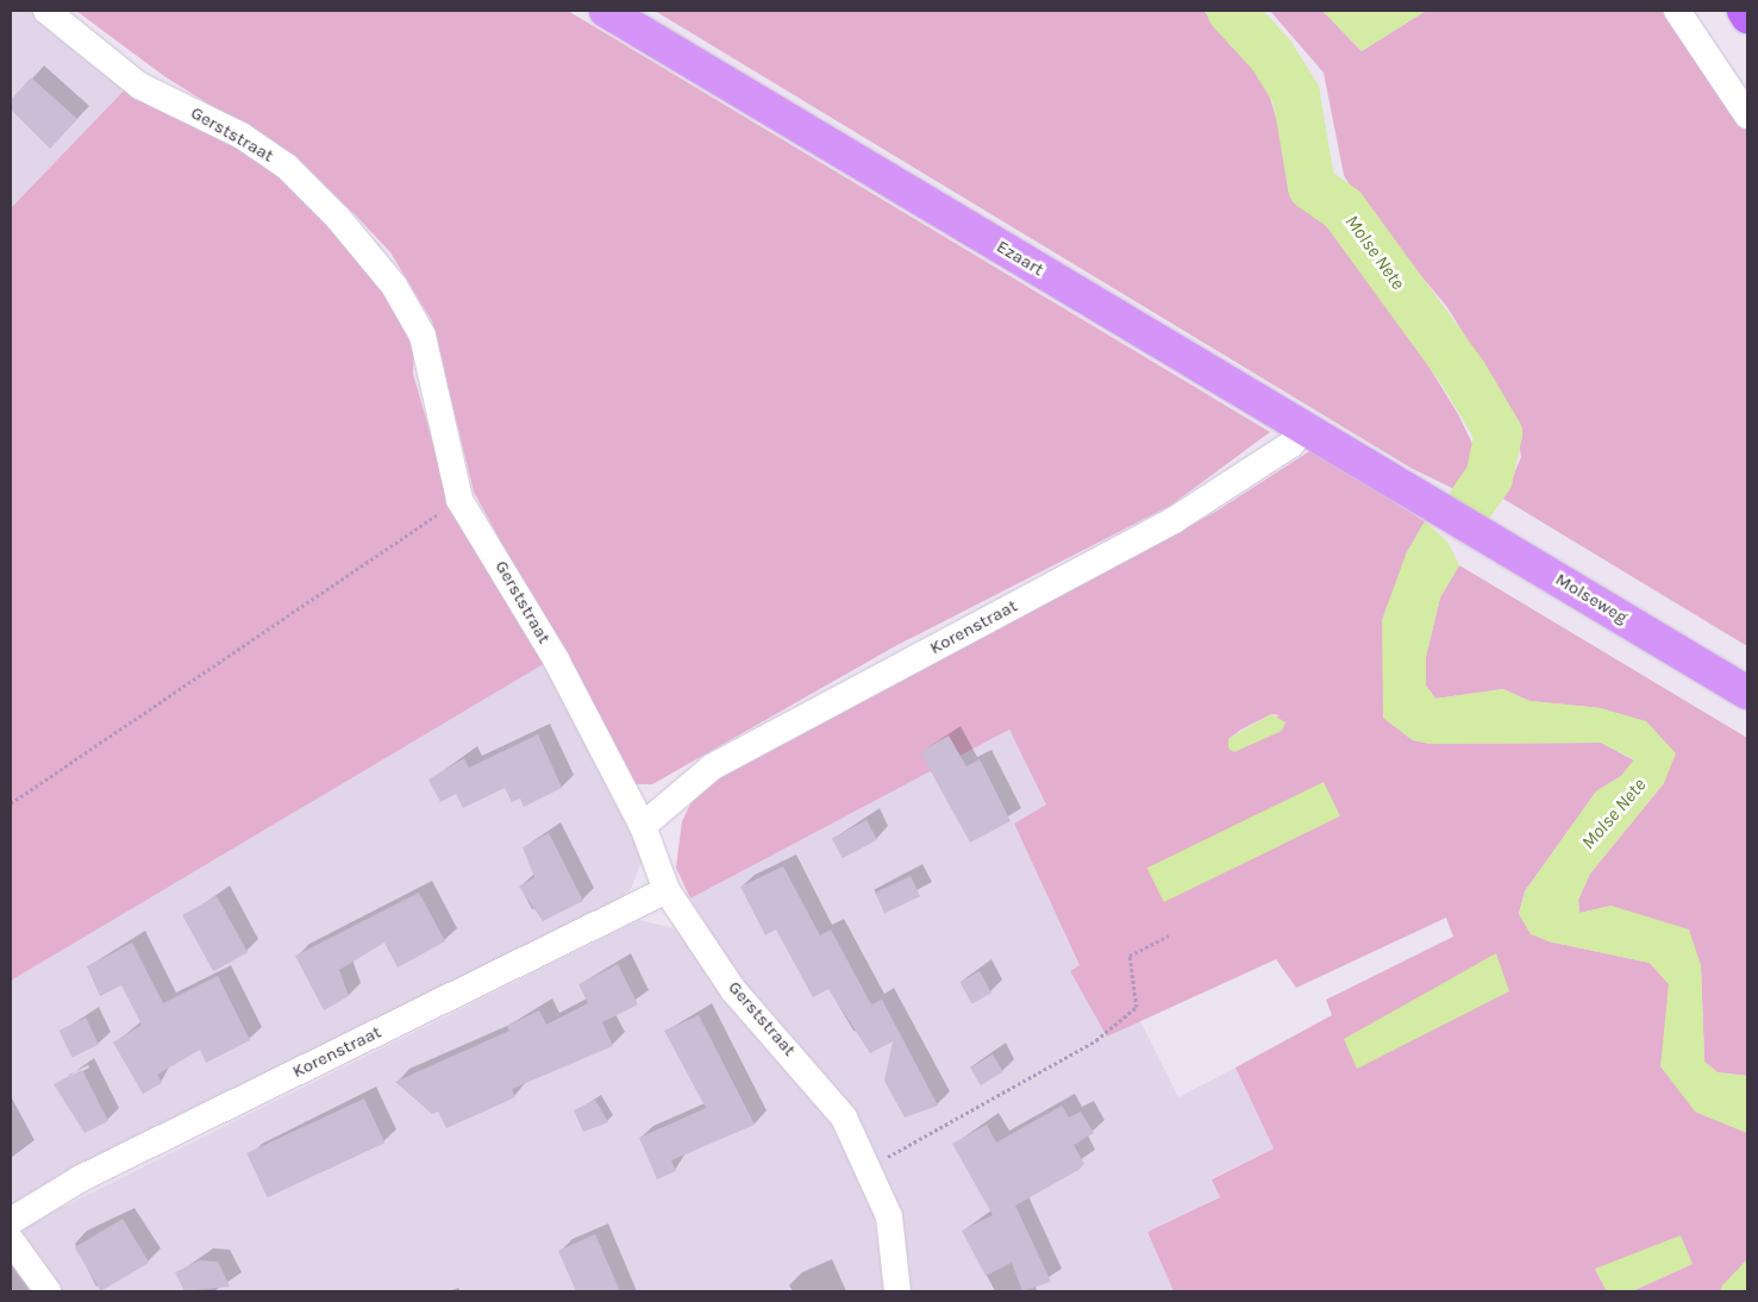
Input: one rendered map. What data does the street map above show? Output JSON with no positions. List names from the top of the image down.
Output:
{
  "streets": {
    "main road": ["Ezaart", "Molseweg"],
    "street": ["Gerststraat", "Korenstraat"]
  },
  "crossings": [
    ["Gerststraat", "Korenstraat"],
    ["Ezaart", "Molseweg"],
    ["Ezaart", "Korenstraat"]
  ],
  "water": ["Molse Nete"]
}
